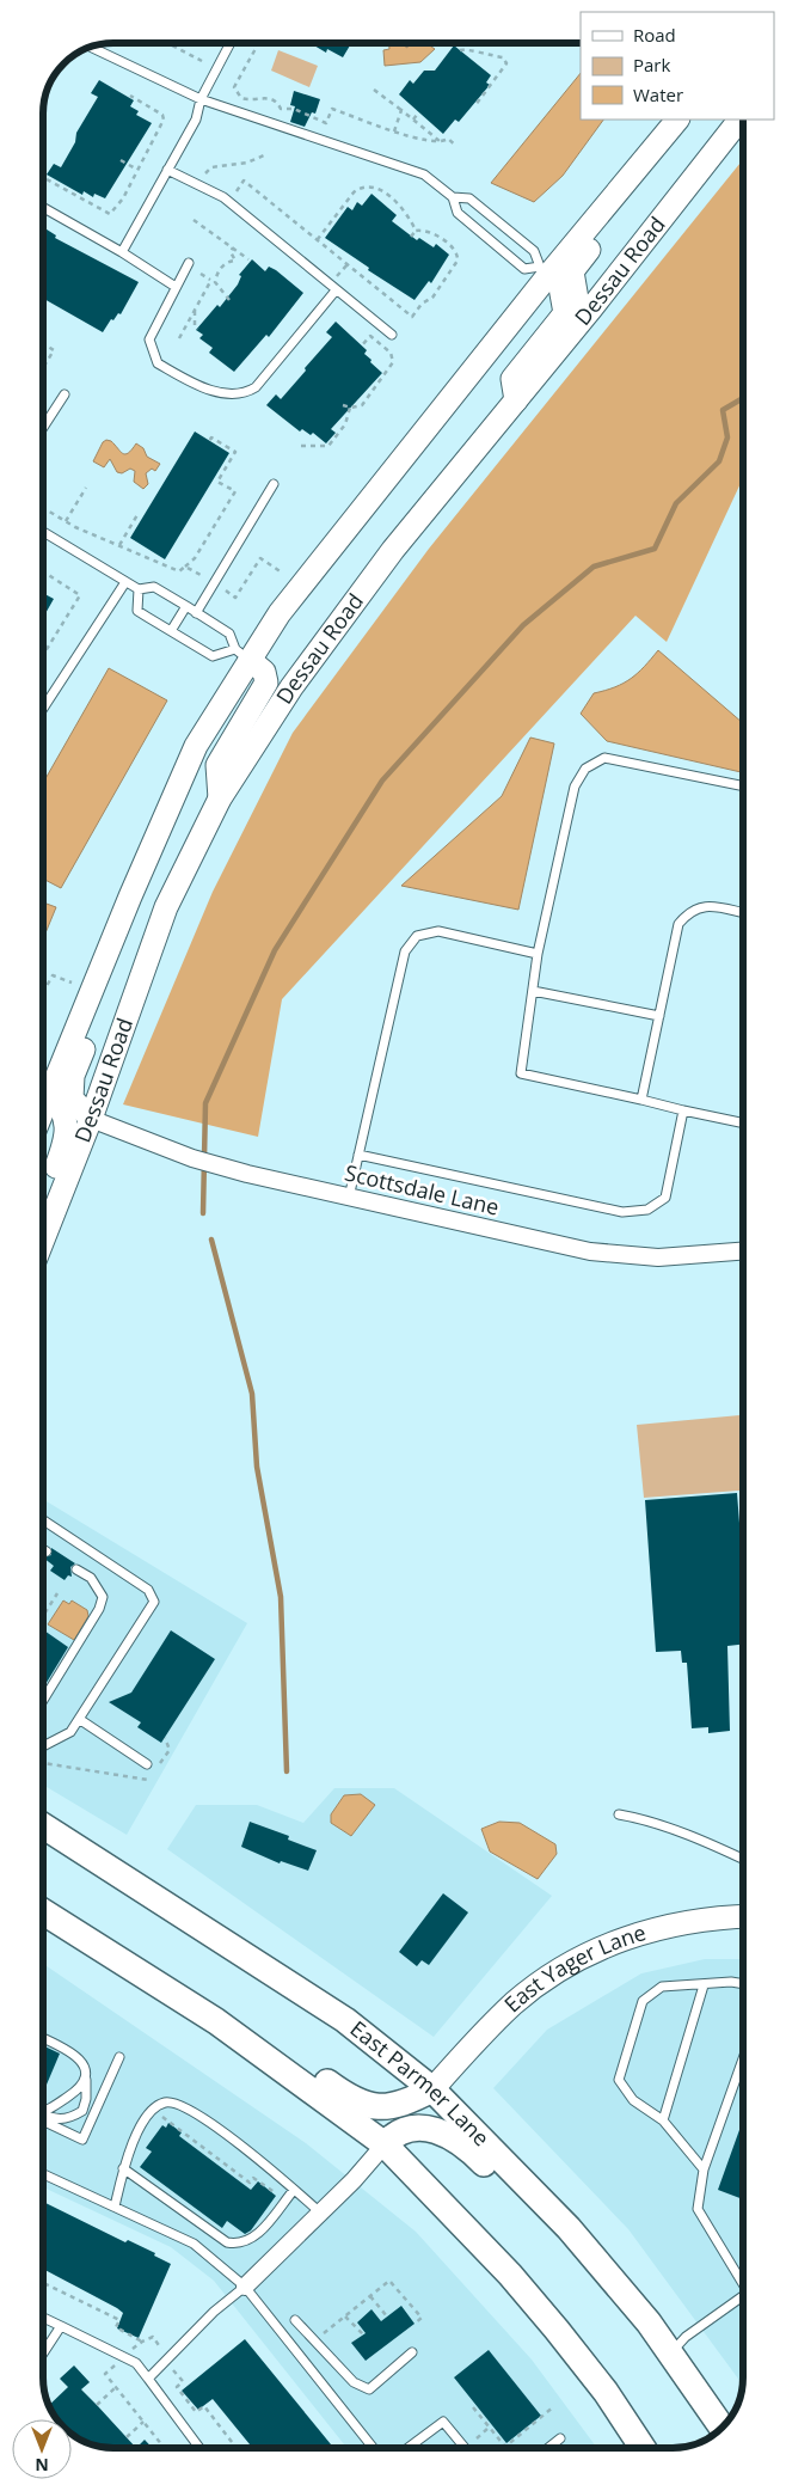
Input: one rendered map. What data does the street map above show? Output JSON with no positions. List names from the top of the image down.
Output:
{
  "streets": {
    "main road": ["Dessau Road", "East Yager Lane", "East Parmer Lane"],
    "street": ["Scottsdale Lane"]
  },
  "crossings": [
    ["Dessau Road", "Scottsdale Lane"],
    ["East Yager Lane", "East Parmer Lane"]
  ],
  "legend": ["Road", "Park", "Water"],
  "north": "bottom"
}
